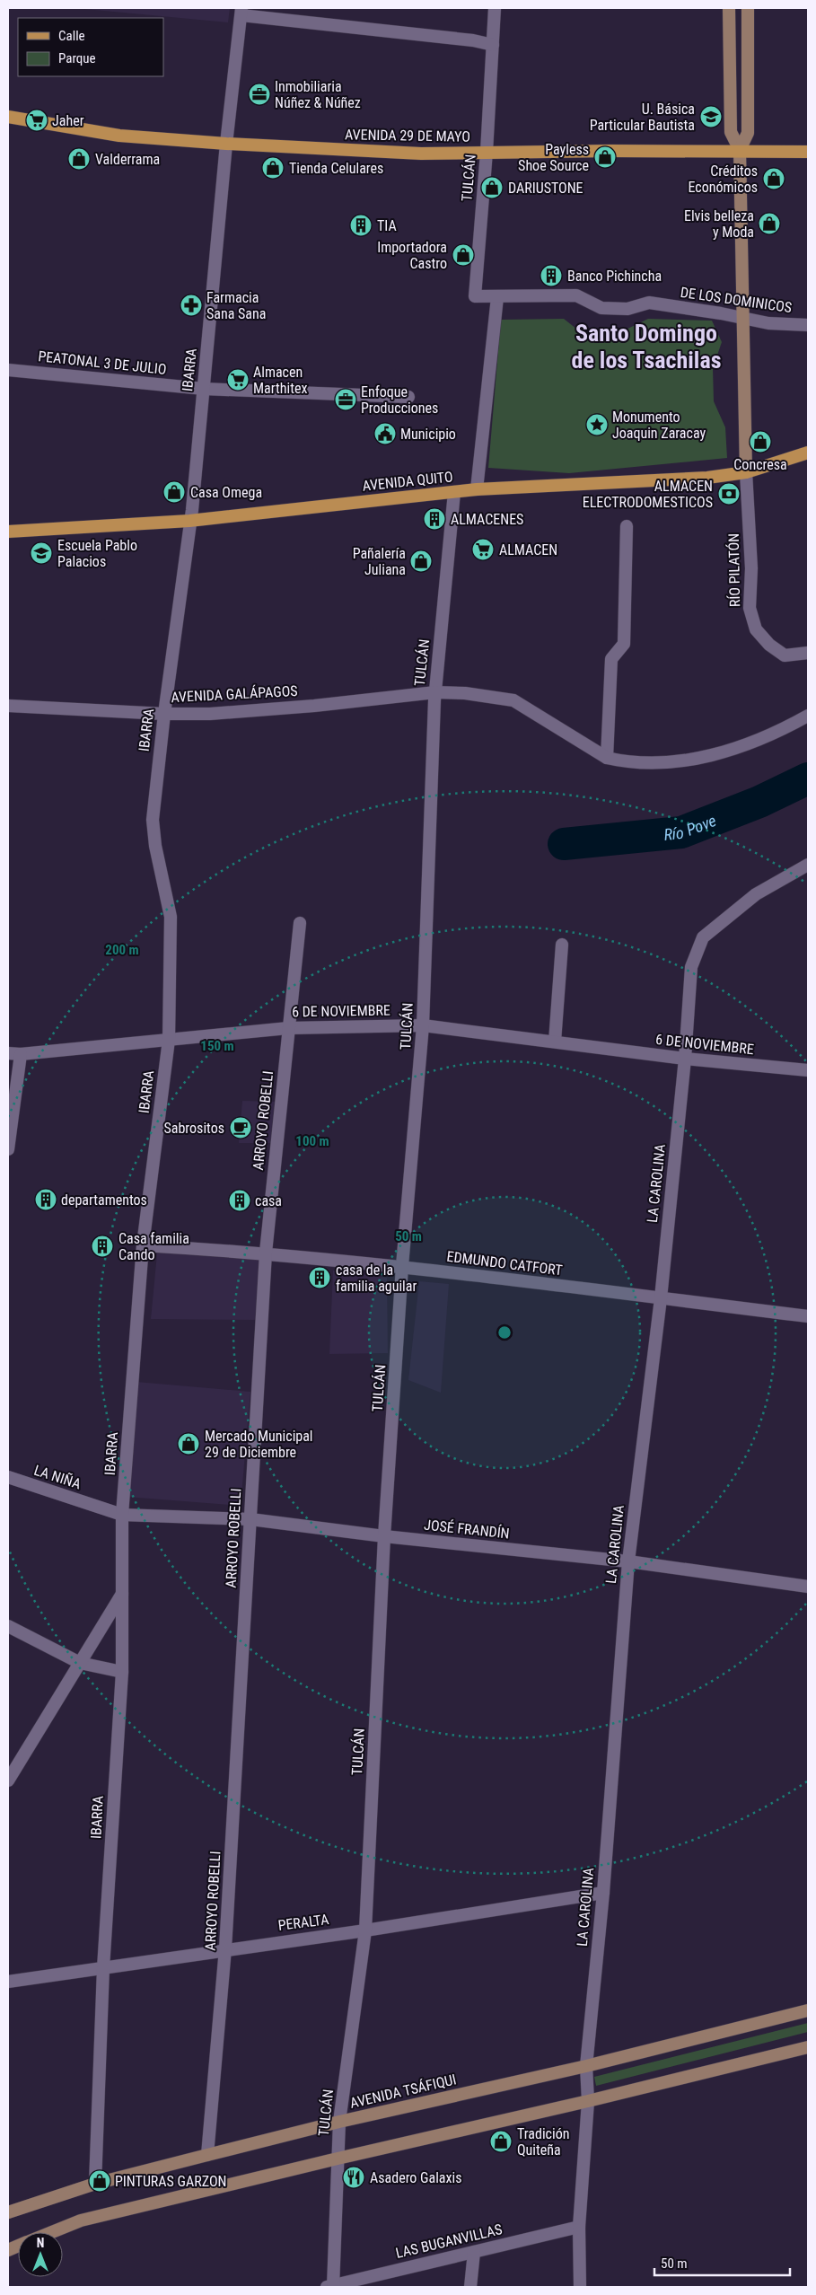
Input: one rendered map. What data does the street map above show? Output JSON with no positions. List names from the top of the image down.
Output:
{
  "streets": {
    "main road": ["AVENIDA 29 DE MAYO", "AVENIDA QUITO", "AVENIDA TSÁFIQUI"],
    "street": [
      "TULCÁN",
      "DE LOS DOMINICOS",
      "PEATONAL 3 DE JULIO",
      "IBARRA",
      "RÍO PILATÓN",
      "AVENIDA GALÁPAGOS",
      "6 DE NOVIEMBRE",
      "ARROYO ROBELLI",
      "LA CAROLINA",
      "EDMUNDO CATFORT",
      "LA NIÑA",
      "JOSÉ FRANDÍN",
      "PERALTA",
      "LAS BUGANVILLAS"
    ]
  },
  "crossings": [
    ["AVENIDA 29 DE MAYO", "TULCÁN"],
    ["AVENIDA 29 DE MAYO", "IBARRA"],
    ["TULCÁN", "DE LOS DOMINICOS"],
    ["TULCÁN", "AVENIDA QUITO"],
    ["TULCÁN", "AVENIDA GALÁPAGOS"],
    ["TULCÁN", "6 DE NOVIEMBRE"],
    ["TULCÁN", "EDMUNDO CATFORT"],
    ["TULCÁN", "JOSÉ FRANDÍN"],
    ["TULCÁN", "PERALTA"],
    ["TULCÁN", "AVENIDA TSÁFIQUI"],
    ["TULCÁN", "LAS BUGANVILLAS"],
    ["PEATONAL 3 DE JULIO", "IBARRA"],
    ["IBARRA", "AVENIDA QUITO"],
    ["IBARRA", "AVENIDA GALÁPAGOS"],
    ["IBARRA", "6 DE NOVIEMBRE"],
    ["IBARRA", "EDMUNDO CATFORT"],
    ["IBARRA", "LA NIÑA"],
    ["IBARRA", "JOSÉ FRANDÍN"],
    ["IBARRA", "PERALTA"],
    ["IBARRA", "AVENIDA TSÁFIQUI"],
    ["AVENIDA QUITO", "RÍO PILATÓN"],
    ["6 DE NOVIEMBRE", "ARROYO ROBELLI"],
    ["6 DE NOVIEMBRE", "LA CAROLINA"],
    ["ARROYO ROBELLI", "EDMUNDO CATFORT"],
    ["ARROYO ROBELLI", "JOSÉ FRANDÍN"],
    ["ARROYO ROBELLI", "PERALTA"],
    ["ARROYO ROBELLI", "AVENIDA TSÁFIQUI"],
    ["LA CAROLINA", "EDMUNDO CATFORT"],
    ["LA CAROLINA", "JOSÉ FRANDÍN"],
    ["LA CAROLINA", "PERALTA"],
    ["LA CAROLINA", "AVENIDA TSÁFIQUI"],
    ["LA CAROLINA", "LAS BUGANVILLAS"],
    ["LA NIÑA", "JOSÉ FRANDÍN"]
  ],
  "districts": ["Santo Domingo de los Tsachilas"],
  "water": ["Río Pove"],
  "places": {
    "office": ["Inmobiliaria Núñez & Núñez", "Enfoque Producciones"],
    "school or university": ["U. Básica Particular Bautista", "Escuela Pablo Palacios"],
    "supermarket": ["Jaher", "Almacen Marthitex", "ALMACEN"],
    "shop": [
      "Payless Shoe Source",
      "Valderrama",
      "Tienda Celulares",
      "Créditos Económicos",
      "DARIUSTONE",
      "Elvis belleza y Moda",
      "Importadora Castro",
      "Concresa",
      "Casa Omega",
      "Pañalería Juliana",
      "Mercado Municipal 29 de Diciembre",
      "Tradición Quiteña",
      "PINTURAS GARZON"
    ],
    "building": [
      "TIA",
      "Banco Pichincha",
      "ALMACENES",
      "departamentos",
      "casa",
      "Casa familia Cando",
      "casa de la familia aguilar"
    ],
    "pharmacy": ["Farmacia Sana Sana"],
    "place": ["Monumento Joaquin Zaracay"],
    "public building": ["Municipio"],
    "bank": ["ALMACEN ELECTRODOMESTICOS"],
    "cafe": ["Sabrositos"],
    "restaurant": ["Asadero Galaxis"]
  },
  "legend": ["Calle", "Parque"],
  "scale_bar": "50 m",
  "north": "top",
  "rings": [
    "200 m",
    "150 m",
    "100 m",
    "50 m"
  ]
}
